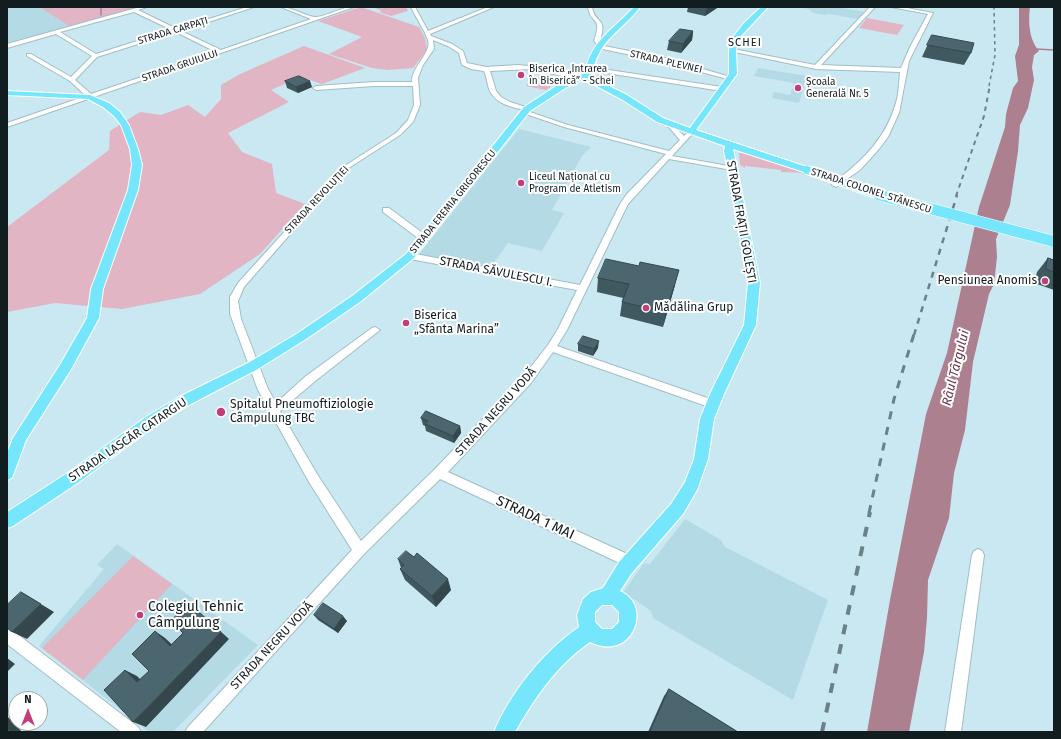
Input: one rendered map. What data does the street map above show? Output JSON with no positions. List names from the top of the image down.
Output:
{
  "streets": {
    "main road": [
      "STRADA COLONEL STĂNESCU",
      "STRADA EREMIA GRIGORESCU",
      "STRADA FRAȚII GOLEȘTI",
      "STRADA NEGRU VODĂ",
      "STRADA LASCĂR CATARGIU"
    ],
    "street": [
      "STRADA CARPAȚI",
      "STRADA PLEVNEI",
      "STRADA GRUIULUI",
      "STRADA REVOLUȚIEI",
      "STRADA SĂVULESCU I.",
      "STRADA 1 MAI"
    ]
  },
  "crossings": [
    ["STRADA PLEVNEI", "STRADA NEGRU VODĂ"],
    ["STRADA COLONEL STĂNESCU", "STRADA EREMIA GRIGORESCU"],
    ["STRADA COLONEL STĂNESCU", "STRADA FRAȚII GOLEȘTI"],
    ["STRADA COLONEL STĂNESCU", "STRADA NEGRU VODĂ"],
    ["STRADA REVOLUȚIEI", "STRADA EREMIA GRIGORESCU"],
    ["STRADA REVOLUȚIEI", "STRADA NEGRU VODĂ"],
    ["STRADA REVOLUȚIEI", "STRADA LASCĂR CATARGIU"],
    ["STRADA EREMIA GRIGORESCU", "STRADA SĂVULESCU I."],
    ["STRADA EREMIA GRIGORESCU", "STRADA LASCĂR CATARGIU"],
    ["STRADA FRAȚII GOLEȘTI", "STRADA 1 MAI"],
    ["STRADA SĂVULESCU I.", "STRADA NEGRU VODĂ"],
    ["STRADA NEGRU VODĂ", "STRADA 1 MAI"]
  ],
  "districts": ["SCHEI"],
  "water": ["Râul Târgului"],
  "places": [
    "Biserica „Intrarea în Biserică” - Schei",
    "Școala Generală Nr. 5",
    "Liceul Național cu Program de Atletism",
    "Pensiunea Anomis",
    "Mădălina Grup",
    "Biserica „Sfânta Marina”",
    "Spitalul Pneumoftiziologie Câmpulung TBC",
    "Colegiul Tehnic Câmpulung"
  ],
  "north": "top"
}
